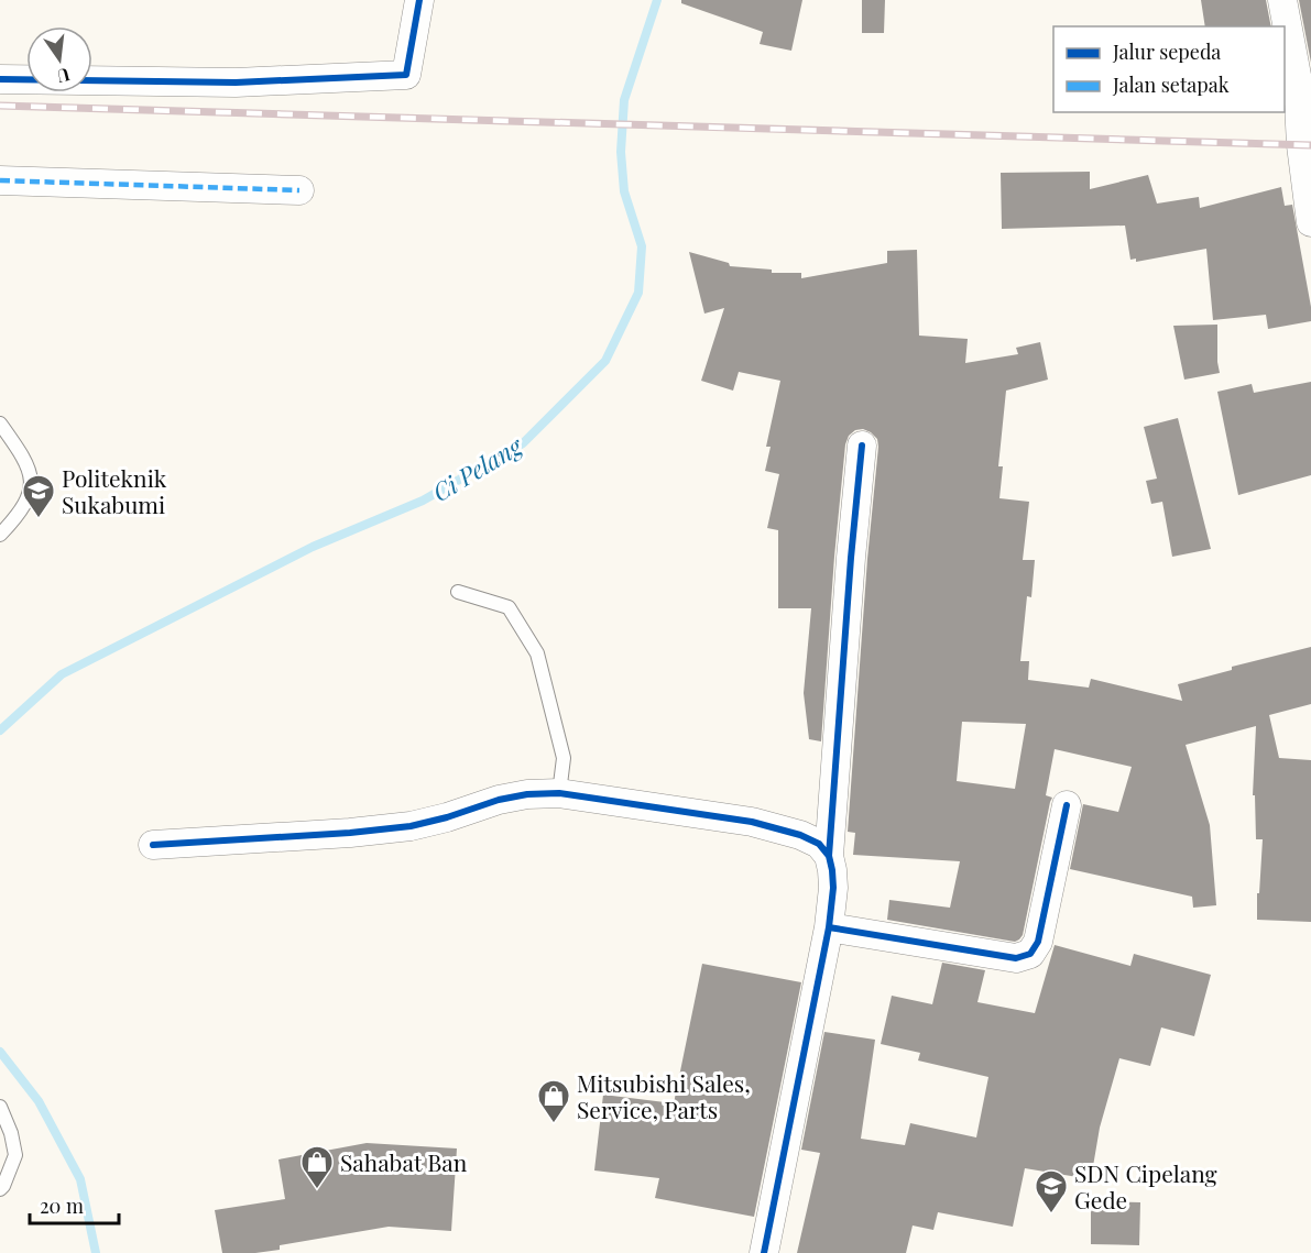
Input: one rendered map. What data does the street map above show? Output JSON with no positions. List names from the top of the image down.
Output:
{
  "water": ["Ci Pelang"],
  "places": {
    "school or university": ["Politeknik Sukabumi", "SDN Cipelang Gede"],
    "shop": ["Mitsubishi Sales, Service, Parts", "Sahabat Ban"]
  },
  "legend": ["Jalur sepeda", "Jalan setapak"],
  "scale_bar": "20 m",
  "north": "bottom"
}
